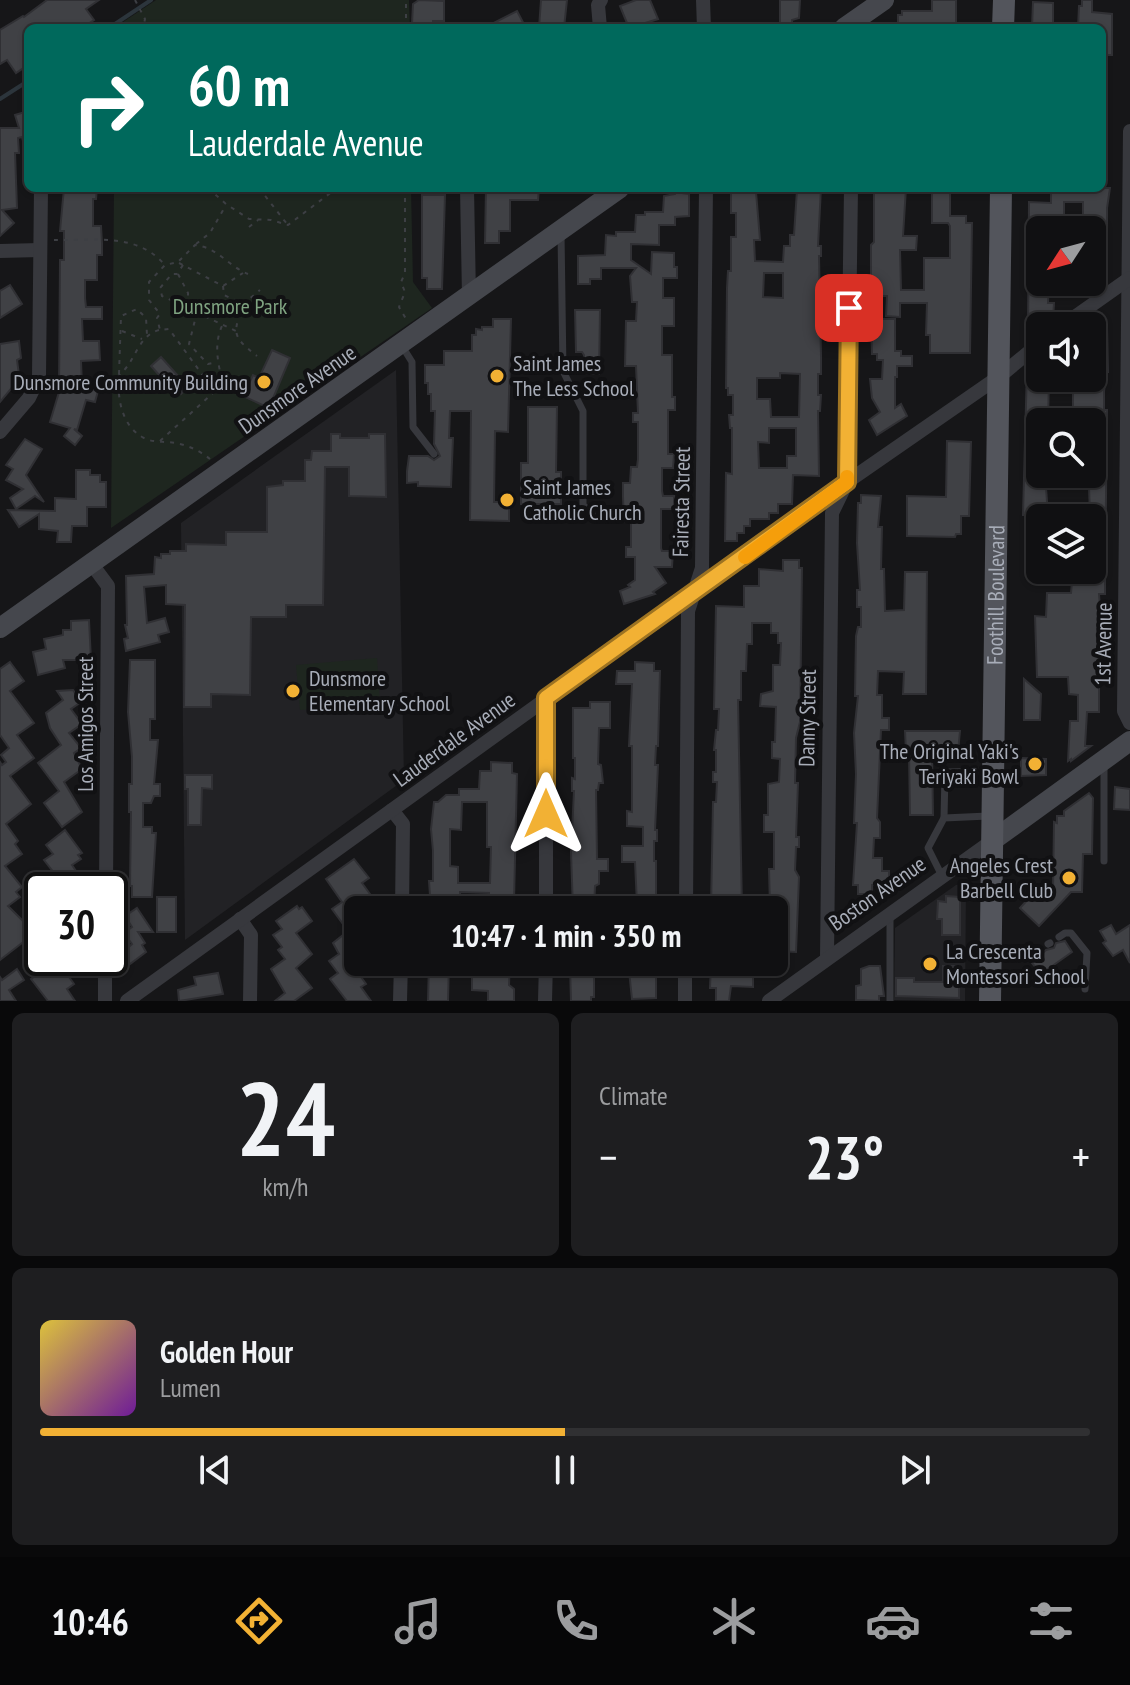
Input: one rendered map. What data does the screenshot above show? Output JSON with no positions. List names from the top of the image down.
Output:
{
  "streets": {
    "main road": ["Foothill Boulevard"],
    "street": [
      "Dunsmore Avenue",
      "Fairesta Street",
      "1st Avenue",
      "Danny Street",
      "Los Amigos Street",
      "Lauderdale Avenue",
      "Boston Avenue"
    ]
  },
  "crossings": [
    ["Dunsmore Avenue", "Los Amigos Street"],
    ["Fairesta Street", "Lauderdale Avenue"],
    ["Foothill Boulevard", "Lauderdale Avenue"],
    ["Foothill Boulevard", "Boston Avenue"],
    ["Danny Street", "Lauderdale Avenue"],
    ["Danny Street", "Boston Avenue"]
  ],
  "parks": ["Dunsmore Park"],
  "places": [
    "Saint James The Less School",
    "Dunsmore Community Building",
    "Saint James Catholic Church",
    "Dunsmore Elementary School",
    "The Original Yaki's Teriyaki Bowl",
    "Angeles Crest Barbell Club",
    "La Crescenta Montessori School"
  ],
  "north": "bottom left",
  "page": {
    "turn": ["60 m", "Lauderdale Avenue"],
    "limit": "30",
    "trip": "10:47 · 1 min · 350 m",
    "tile": [
      ["24", "km/h"],
      "Climate"
    ],
    "heat": ["−", "23°", "+"],
    "song": ["Golden Hour", "Lumen"],
    "tabs": "10:46"
  }
}
